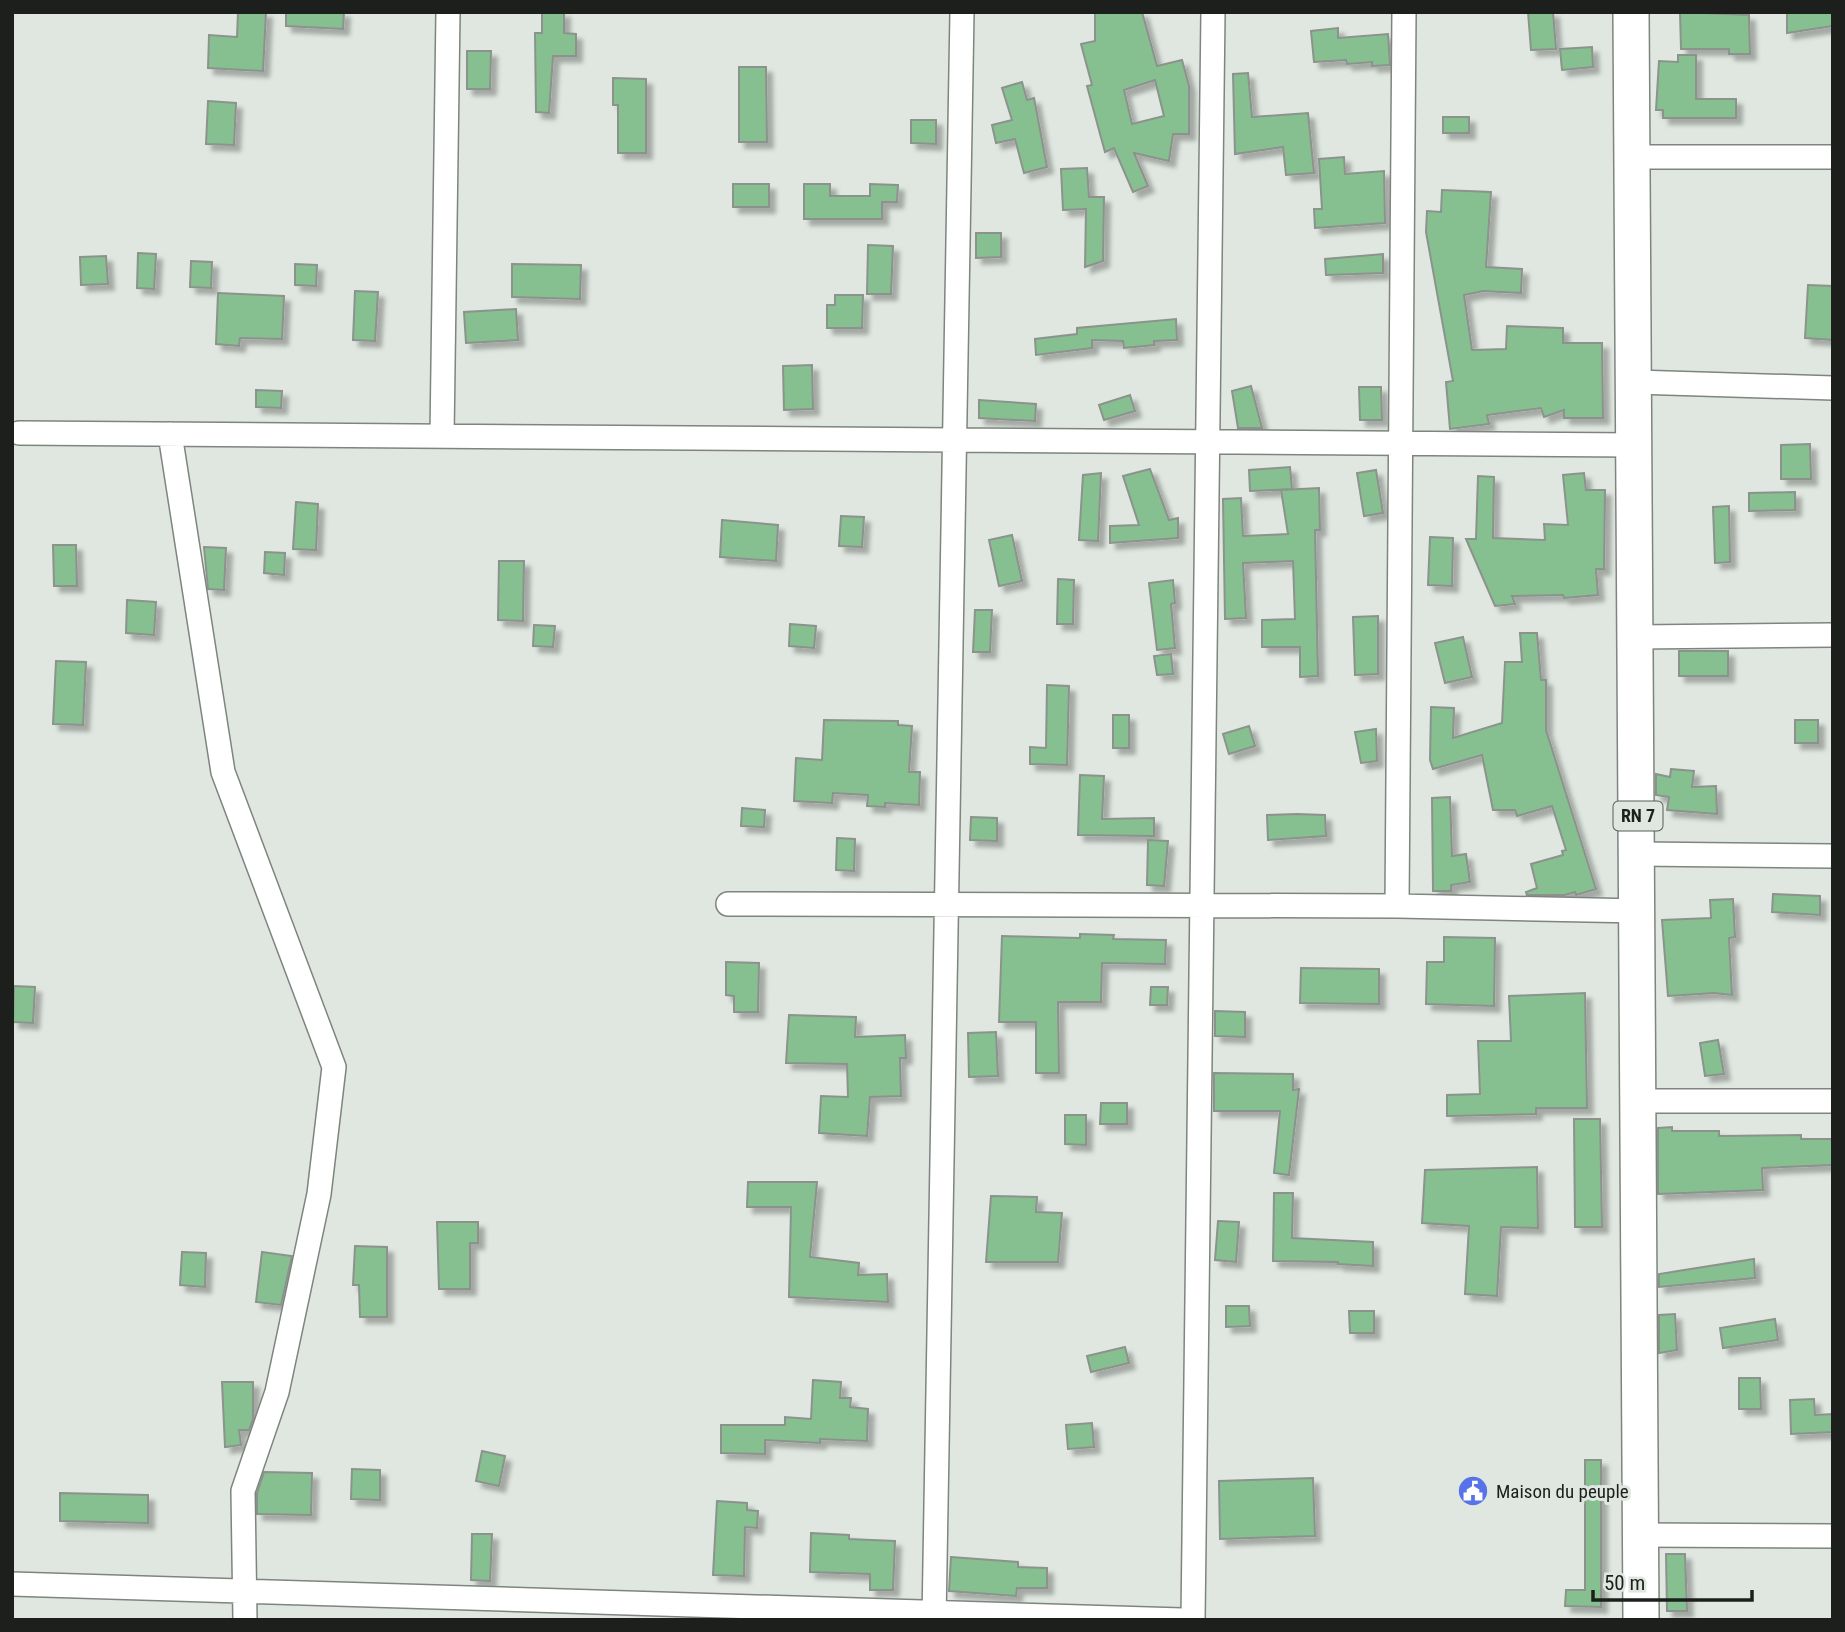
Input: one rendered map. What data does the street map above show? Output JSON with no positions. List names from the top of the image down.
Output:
{
  "streets": {
    "main road": ["RN 7"]
  },
  "places": {
    "public building": ["Maison du peuple"]
  },
  "scale_bar": "50 m"
}
